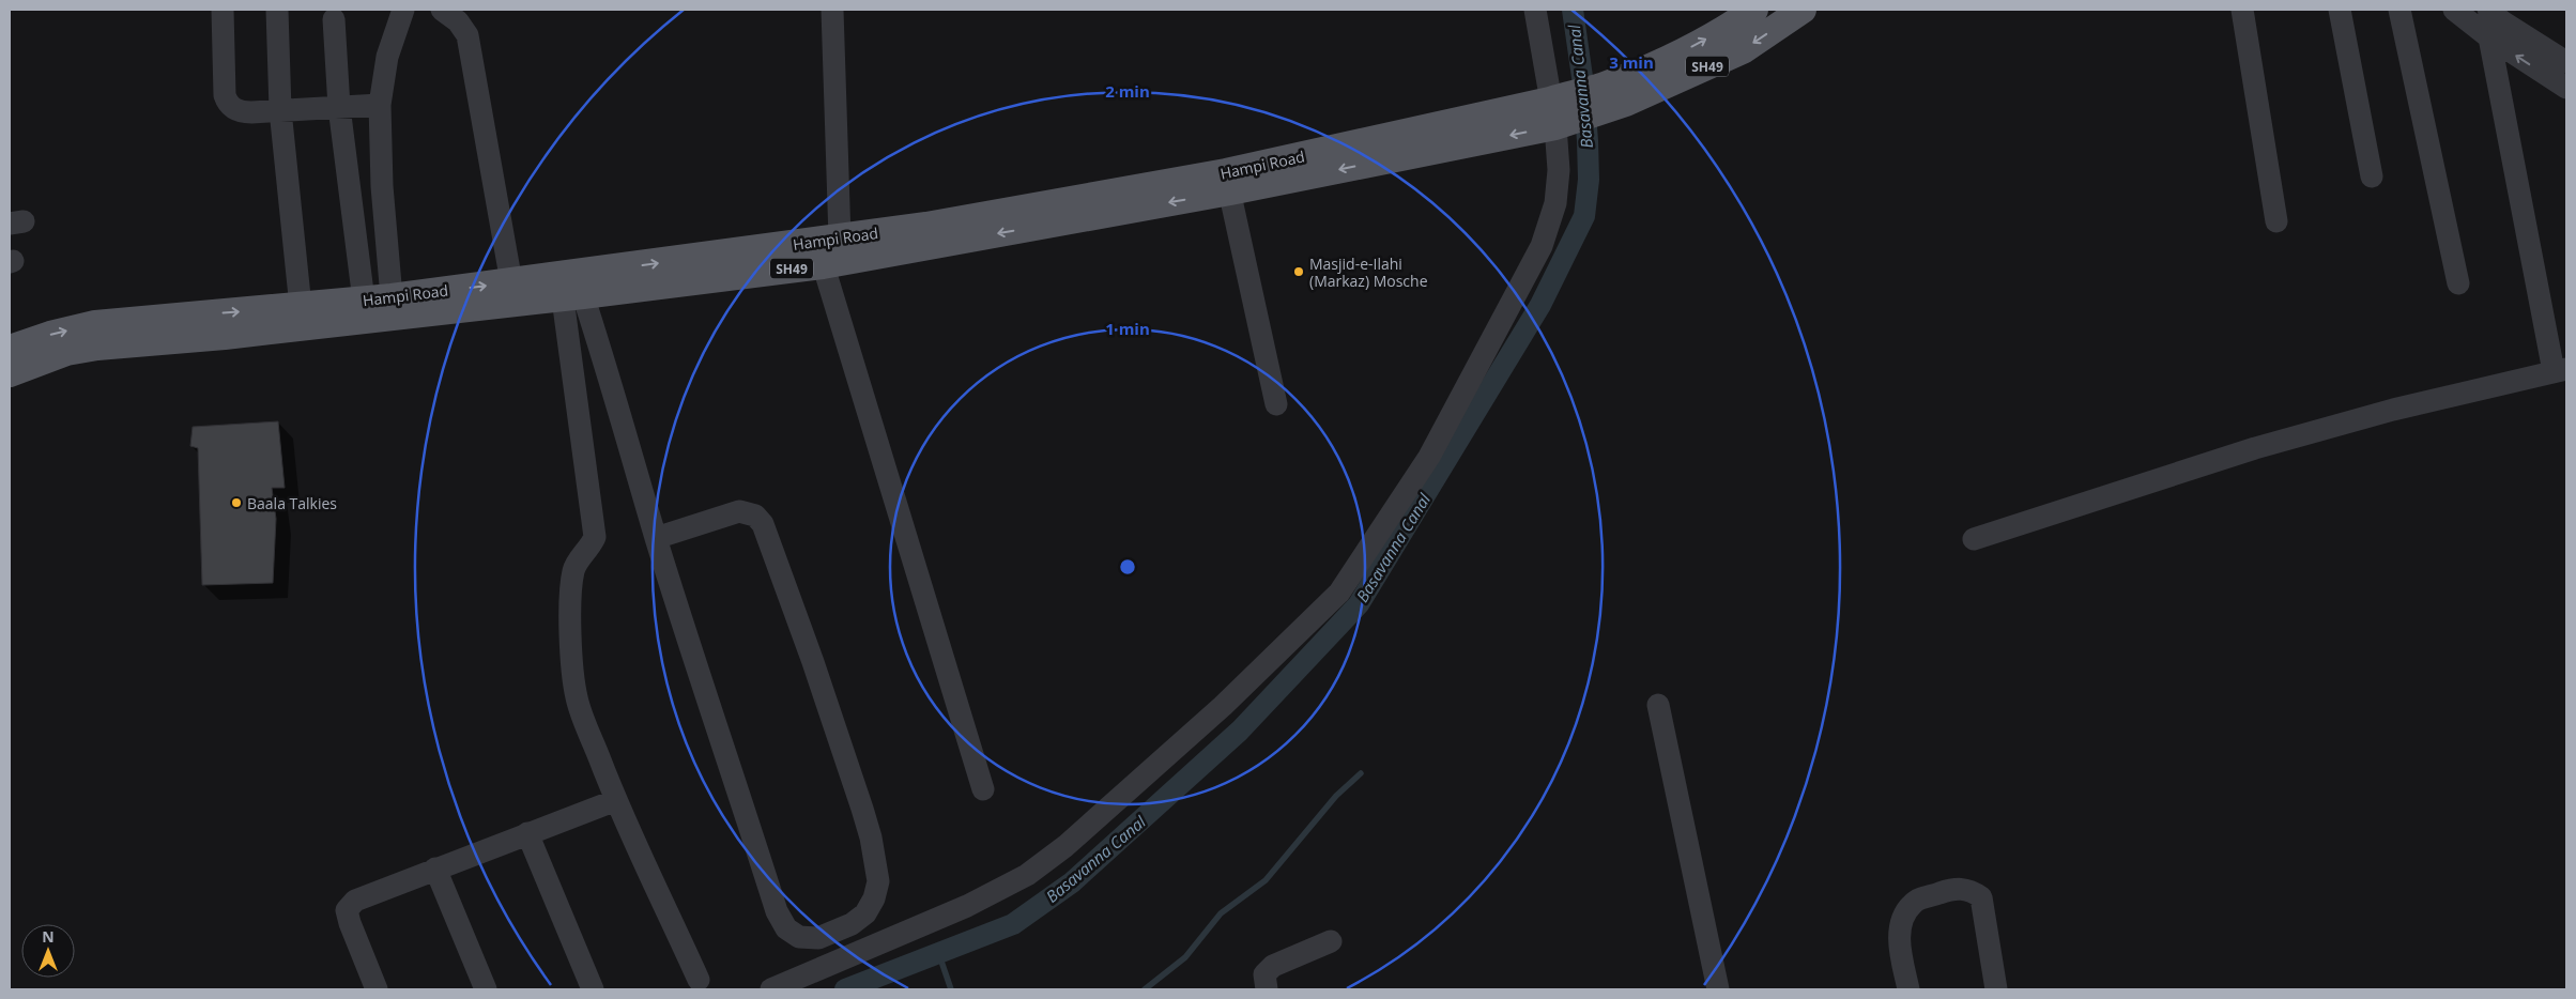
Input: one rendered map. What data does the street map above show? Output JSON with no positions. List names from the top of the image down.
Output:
{
  "streets": {
    "main road": ["SH49", "Hampi Road"]
  },
  "crossings": [
    ["SH49", "Hampi Road"]
  ],
  "water": ["Basavanna Canal"],
  "places": ["Masjid-e-Ilahi (Markaz) Mosche", "Baala Talkies"],
  "north": "top",
  "rings": ["3 min", "2 min", "1 min"]
}
